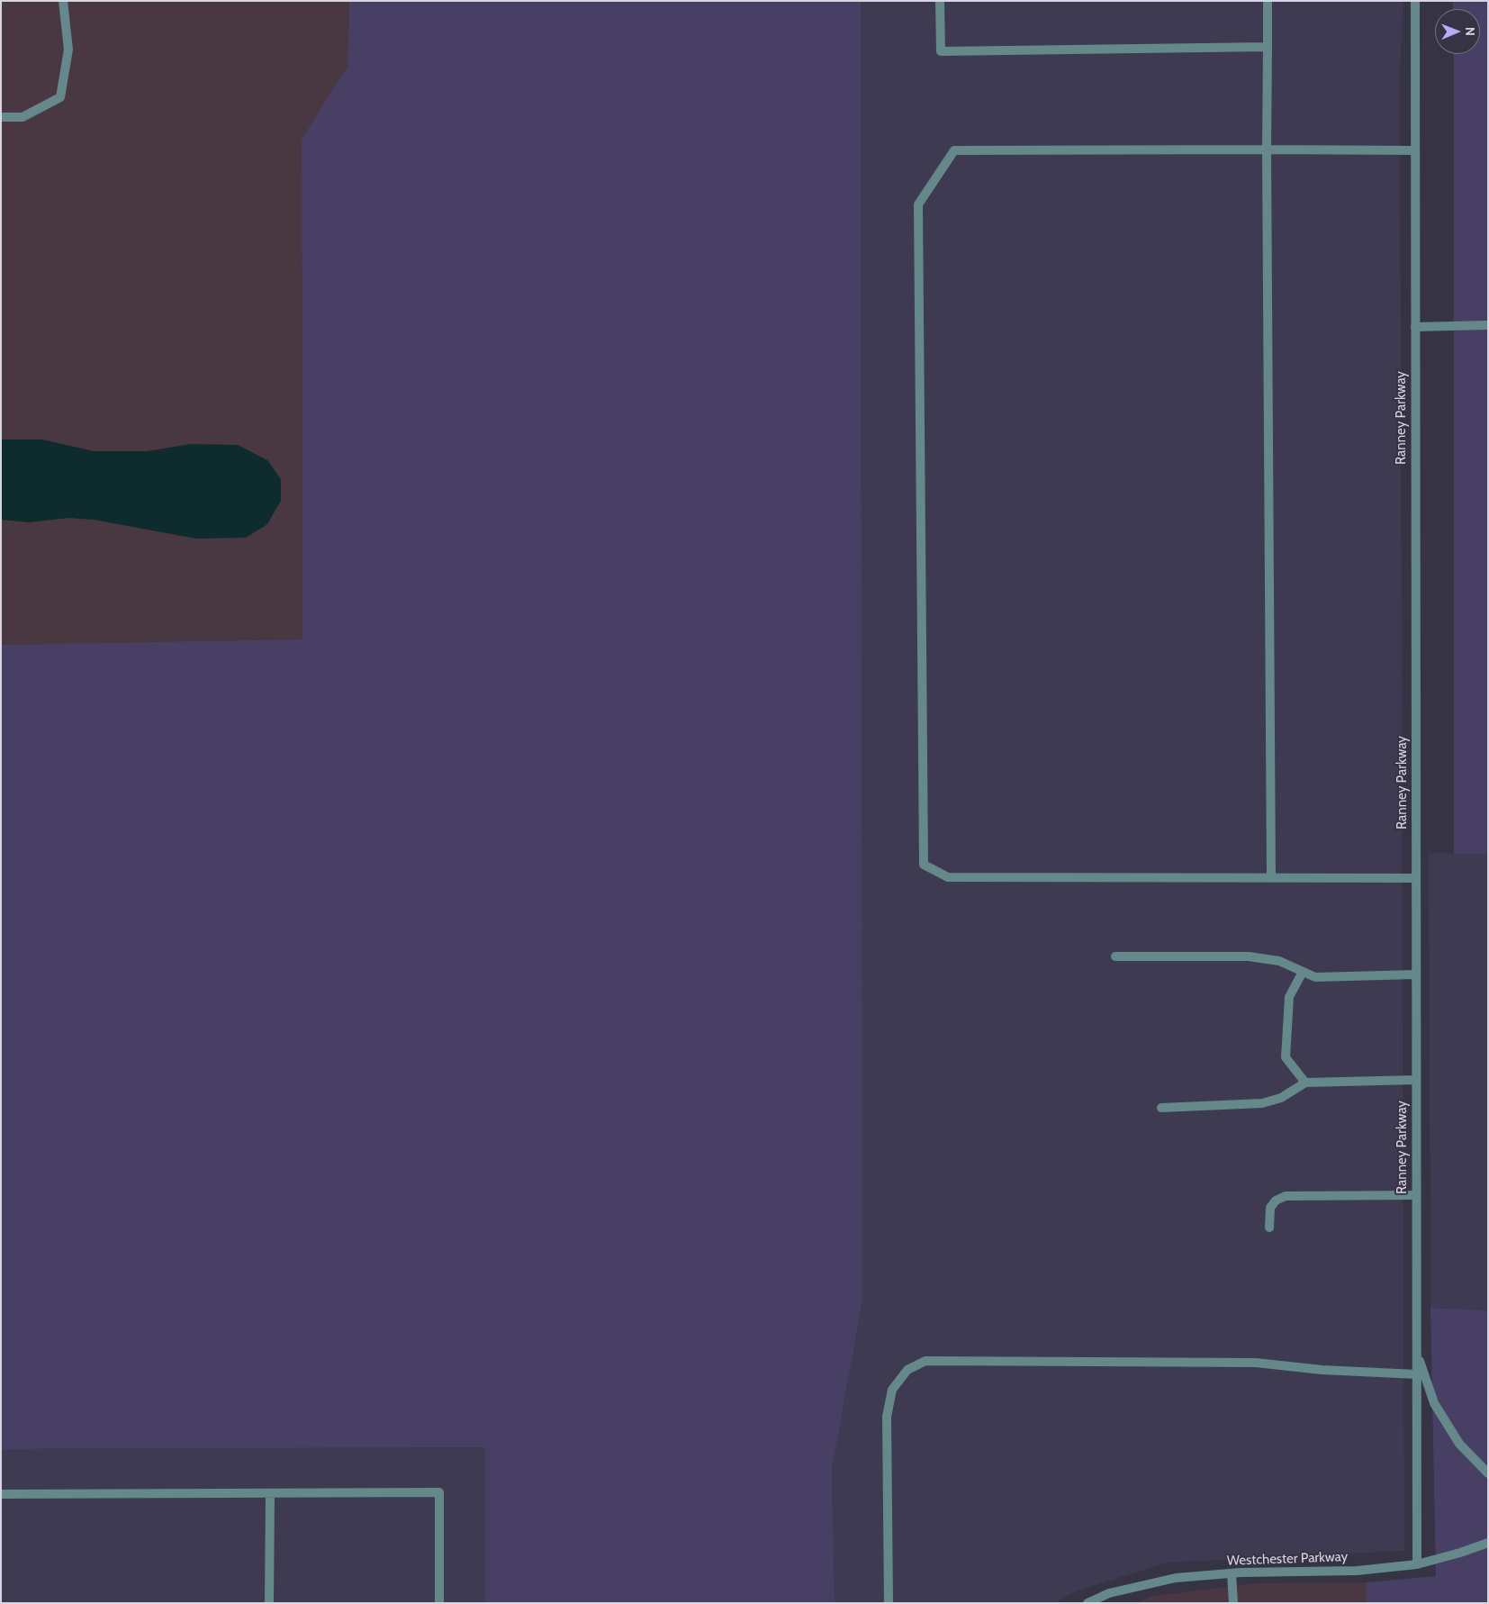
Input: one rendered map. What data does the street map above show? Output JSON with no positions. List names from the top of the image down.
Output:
{
  "streets": {
    "street": ["Ranney Parkway", "Westchester Parkway"]
  },
  "crossings": [
    ["Ranney Parkway", "Westchester Parkway"]
  ],
  "north": "right"
}
